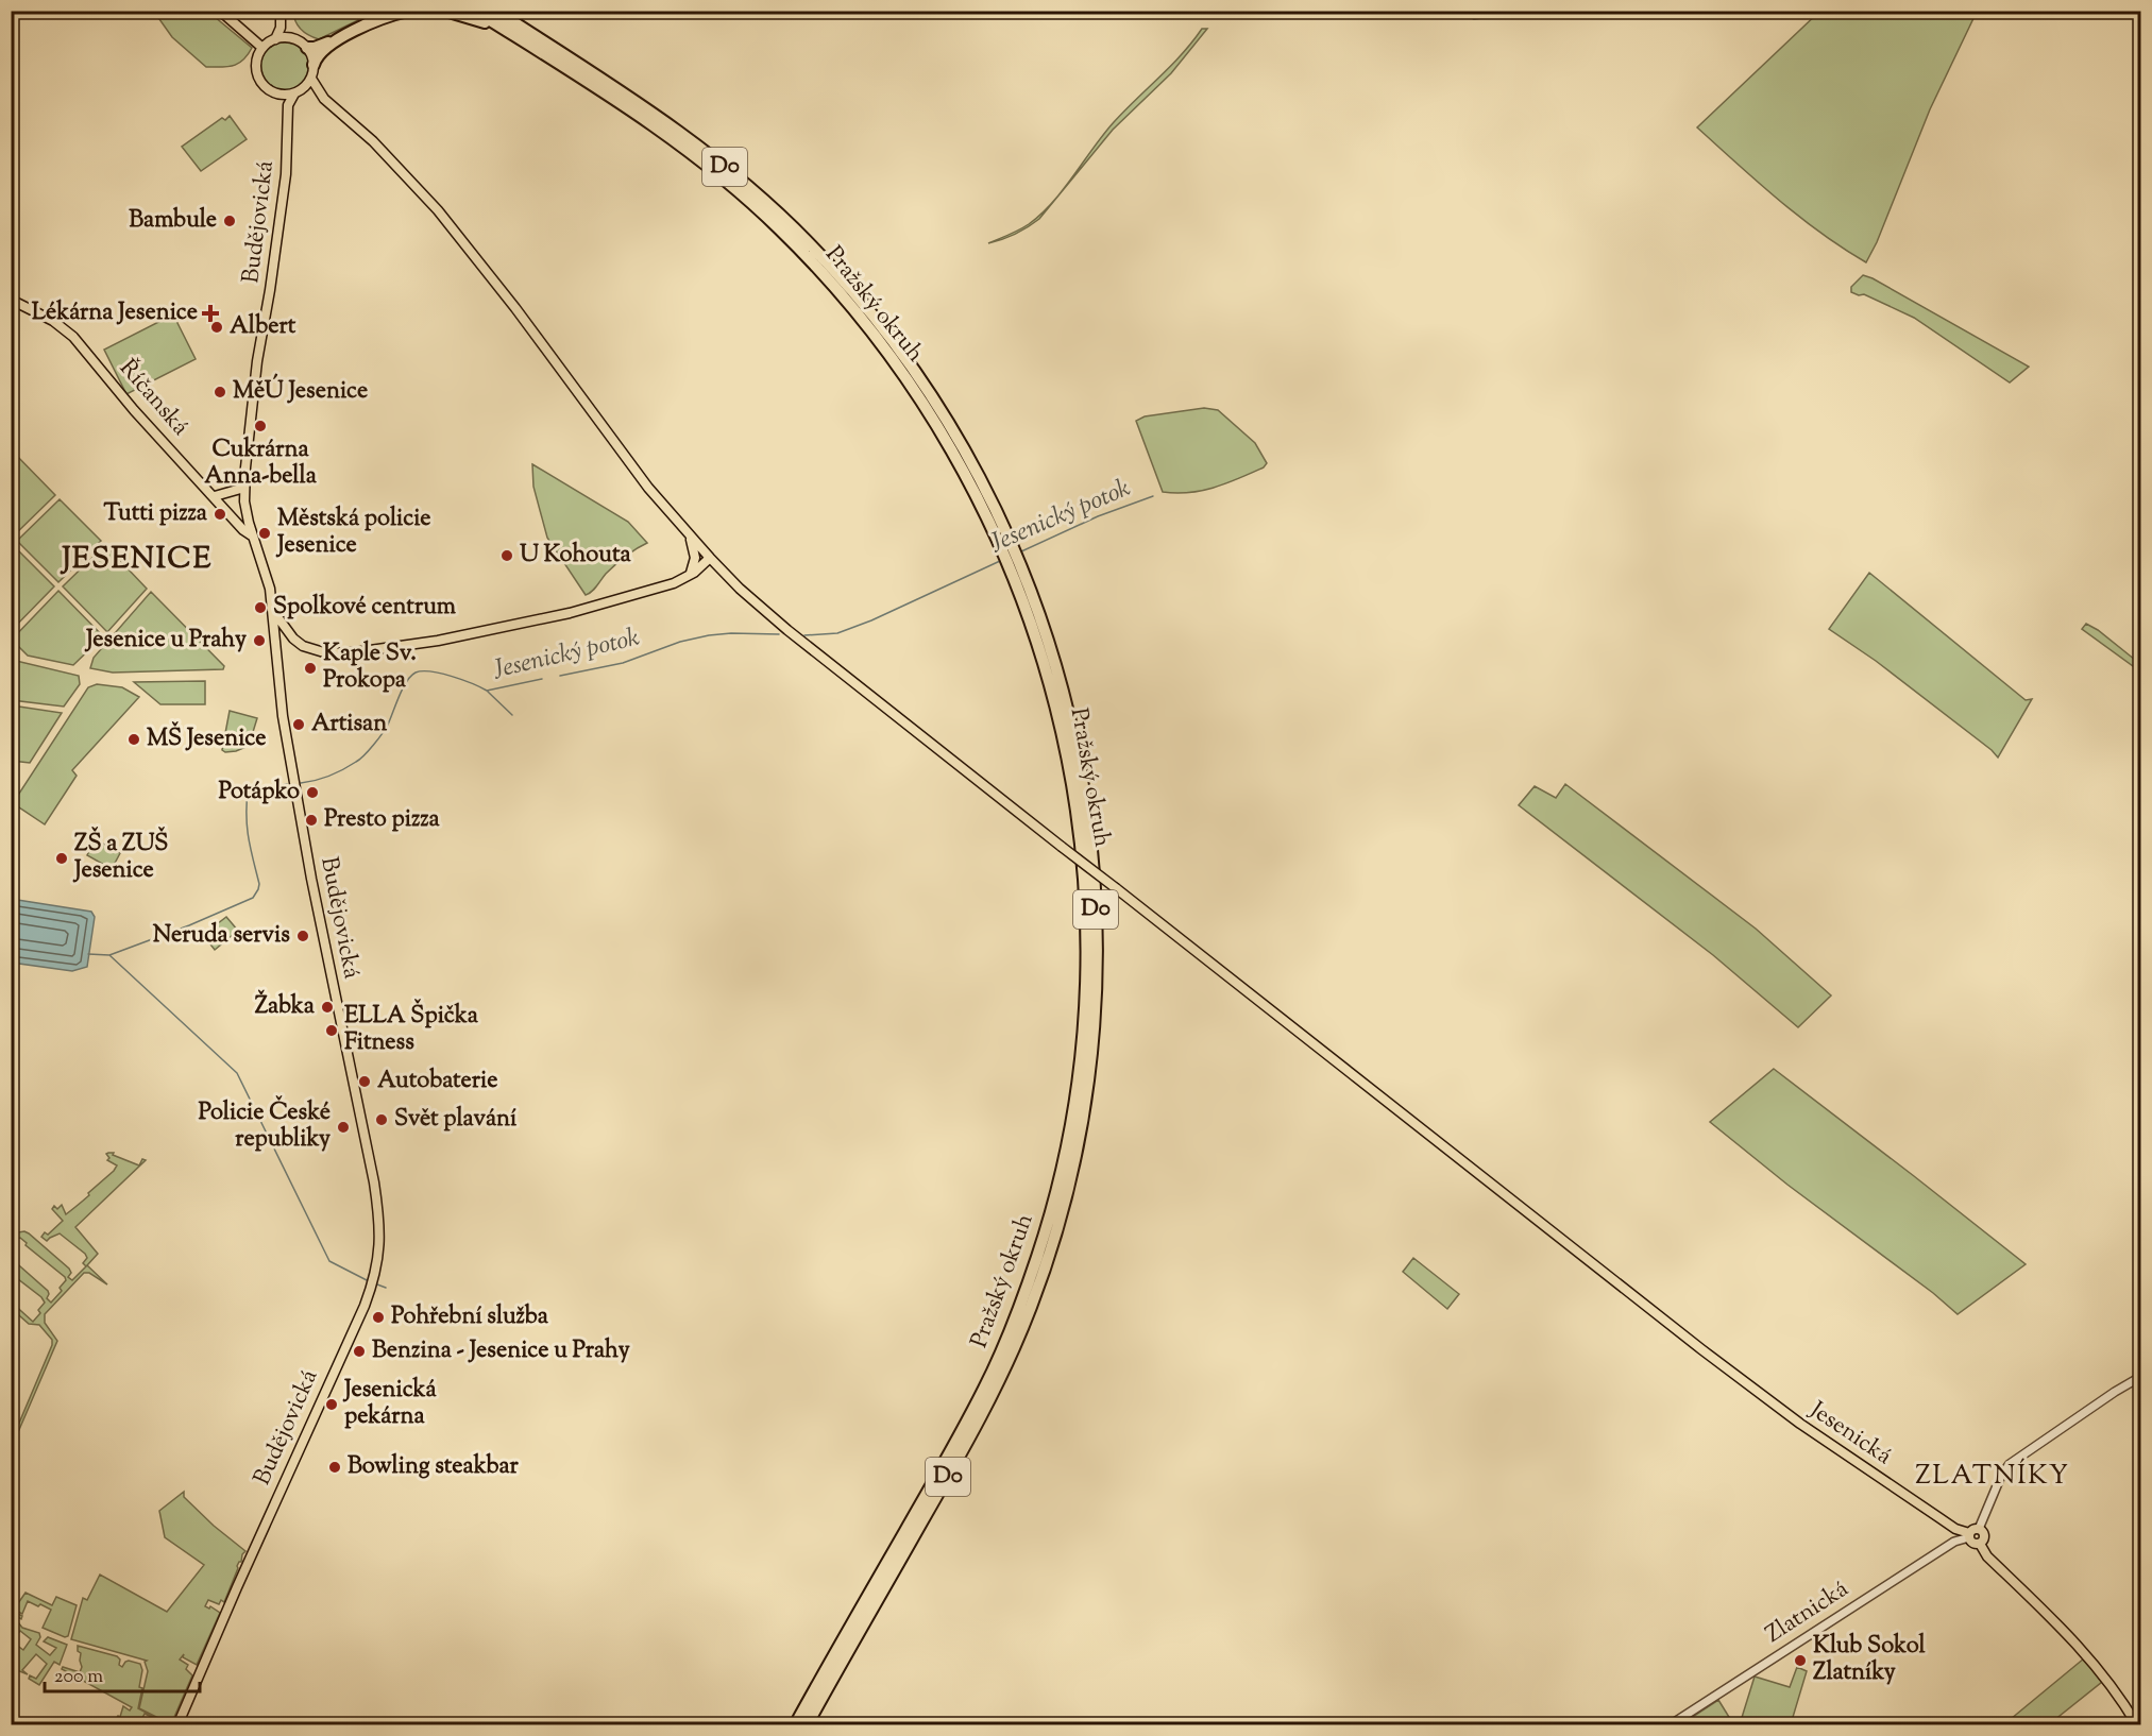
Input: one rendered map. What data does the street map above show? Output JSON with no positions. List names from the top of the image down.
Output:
{
  "streets": {
    "highway": ["D0", "Pražský okruh"],
    "main road": ["Budějovická", "Říčanská", "Jesenická"],
    "street": ["Zlatnická"]
  },
  "crossings": [
    ["Budějovická", "Říčanská"],
    ["Jesenická", "Zlatnická"]
  ],
  "districts": ["JESENICE", "ZLATNÍKY"],
  "water": ["Jesenický potok"],
  "places": {
    "other": [
      "Bambule",
      "Albert",
      "MěÚ Jesenice",
      "Cukrárna Anna-bella",
      "Tutti pizza",
      "Městská policie Jesenice",
      "U Kohouta",
      "Spolkové centrum",
      "Jesenice u Prahy",
      "Kaple Sv. Prokopa",
      "Artisan",
      "MŠ Jesenice",
      "Potápko",
      "Presto pizza",
      "ZŠ a ZUŠ Jesenice",
      "Neruda servis",
      "Žabka",
      "ELLA Špička Fitness",
      "Autobaterie",
      "Svět plavání",
      "Policie České republiky",
      "Pohřební služba",
      "Benzina - Jesenice u Prahy",
      "Jesenická pekárna",
      "Bowling steakbar",
      "Klub Sokol Zlatníky"
    ],
    "health": ["Lékárna Jesenice"]
  },
  "scale_bar": "200 m"
}
